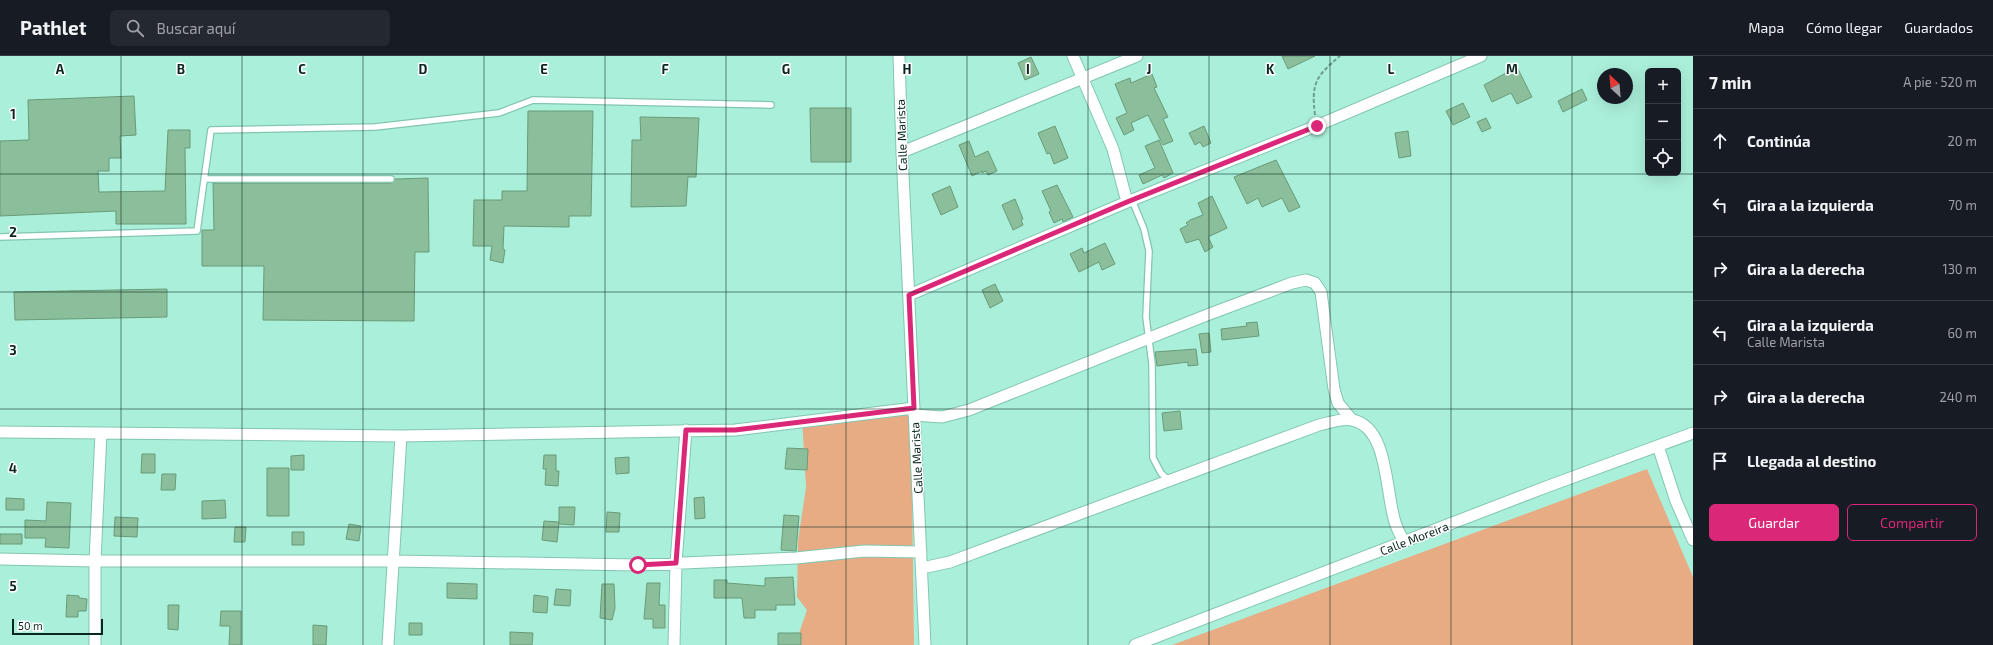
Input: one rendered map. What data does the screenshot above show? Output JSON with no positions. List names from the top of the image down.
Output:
{
  "streets": {
    "street": ["Calle Marista", "Calle Moreira"]
  },
  "scale_bar": "50 m",
  "north": "top left",
  "page": {
    "header": "Pathlet",
    "search": "Buscar aquí",
    "nav": ["Mapa", "Cómo llegar", "Guardados"],
    "heading": ["7 min", "A pie · 520 m"],
    "map_buttons": ["+", "−"],
    "list": [
      ["Continúa", "20 m"],
      ["Gira a la izquierda", "70 m"],
      ["Gira a la derecha", "130 m"],
      ["Gira a la izquierda", "Calle Marista", "60 m"],
      ["Gira a la derecha", "240 m"],
      "Llegada al destino"
    ],
    "buttons": ["Guardar", "Compartir"],
    "scale": "50 m"
  },
  "grid": {
    "columns": [
      "A",
      "B",
      "C",
      "D",
      "E",
      "F",
      "G",
      "H",
      "I",
      "J",
      "K",
      "L",
      "M"
    ],
    "rows": [
      "1",
      "2",
      "3",
      "4",
      "5"
    ]
  }
}
